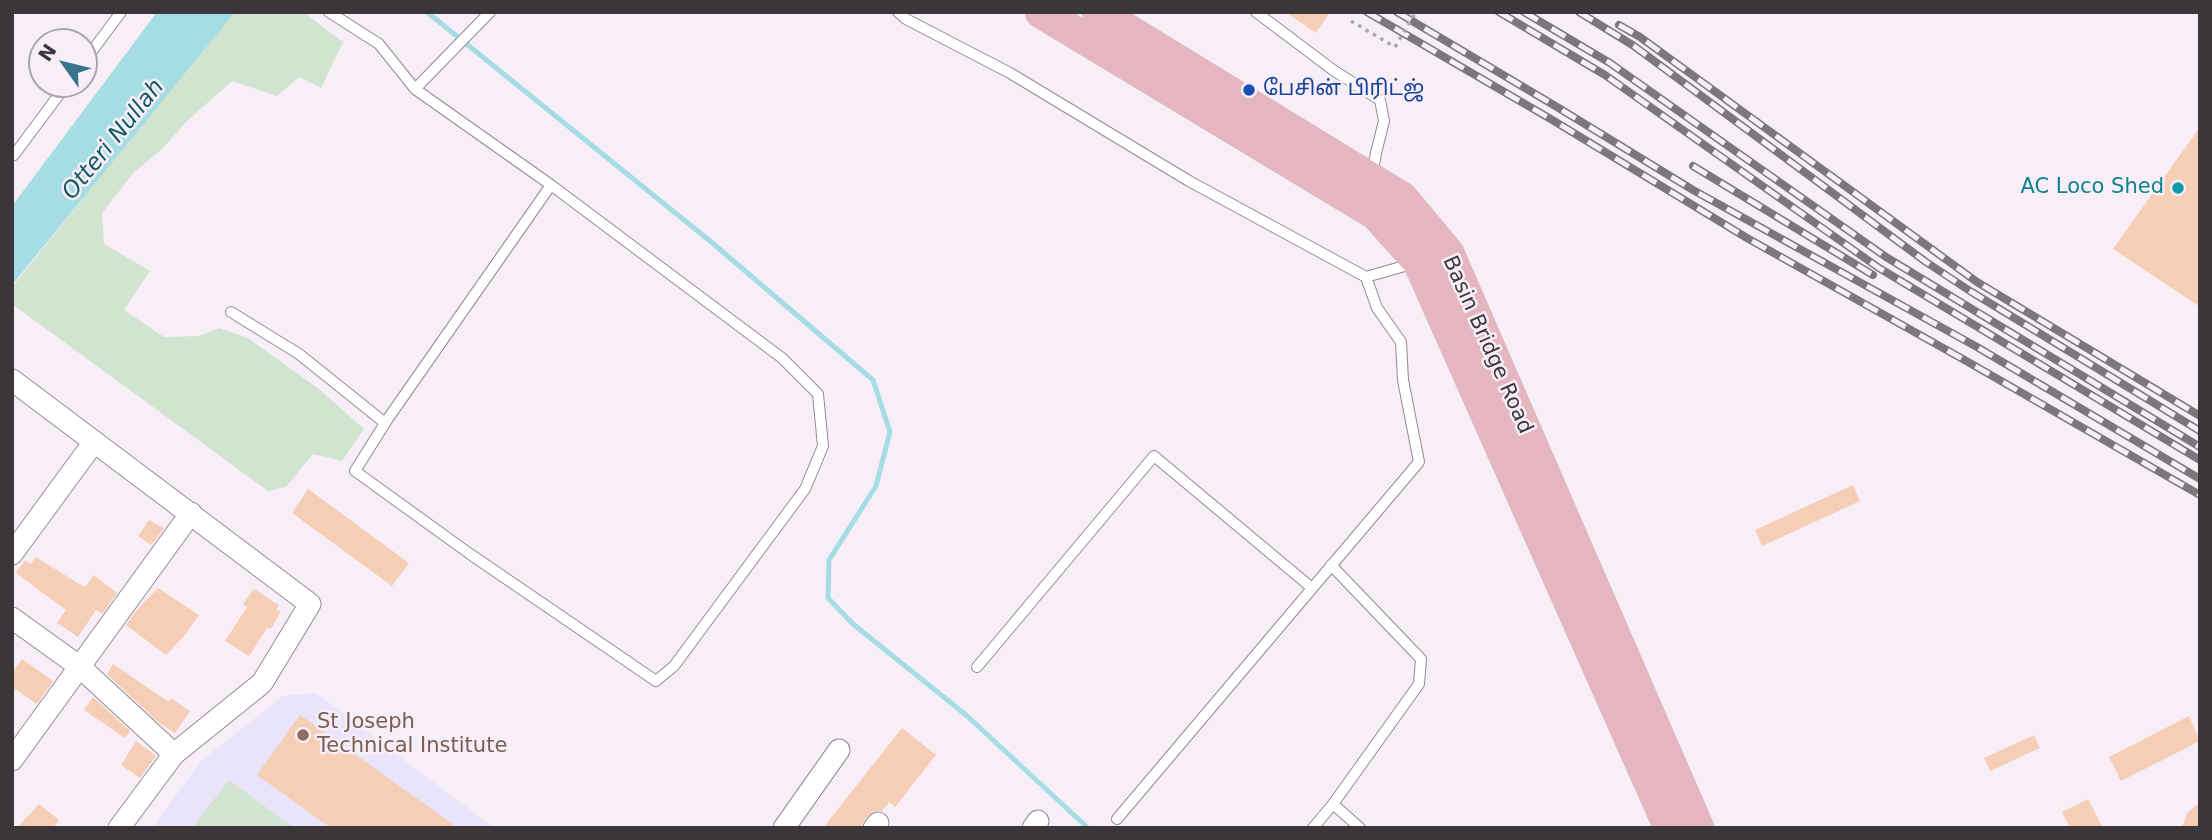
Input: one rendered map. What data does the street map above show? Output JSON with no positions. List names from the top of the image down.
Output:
{
  "streets": {
    "main road": ["Basin Bridge Road"]
  },
  "water": ["Otteri Nullah"],
  "places": ["பேசின் பிரிட்ஜ்", "AC Loco Shed", "St Joseph Technical Institute"],
  "north": "top left"
}
